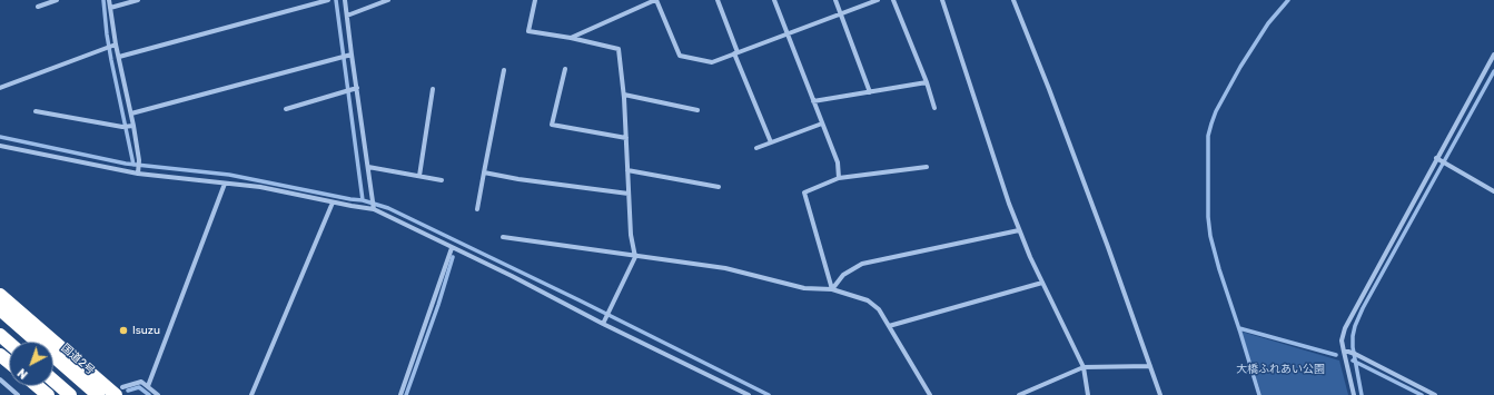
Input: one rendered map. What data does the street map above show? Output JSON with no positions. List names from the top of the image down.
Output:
{
  "streets": {
    "highway": ["国道2号"]
  },
  "parks": ["大橋ふれあい公園"],
  "places": ["Isuzu"],
  "north": "bottom left"
}
